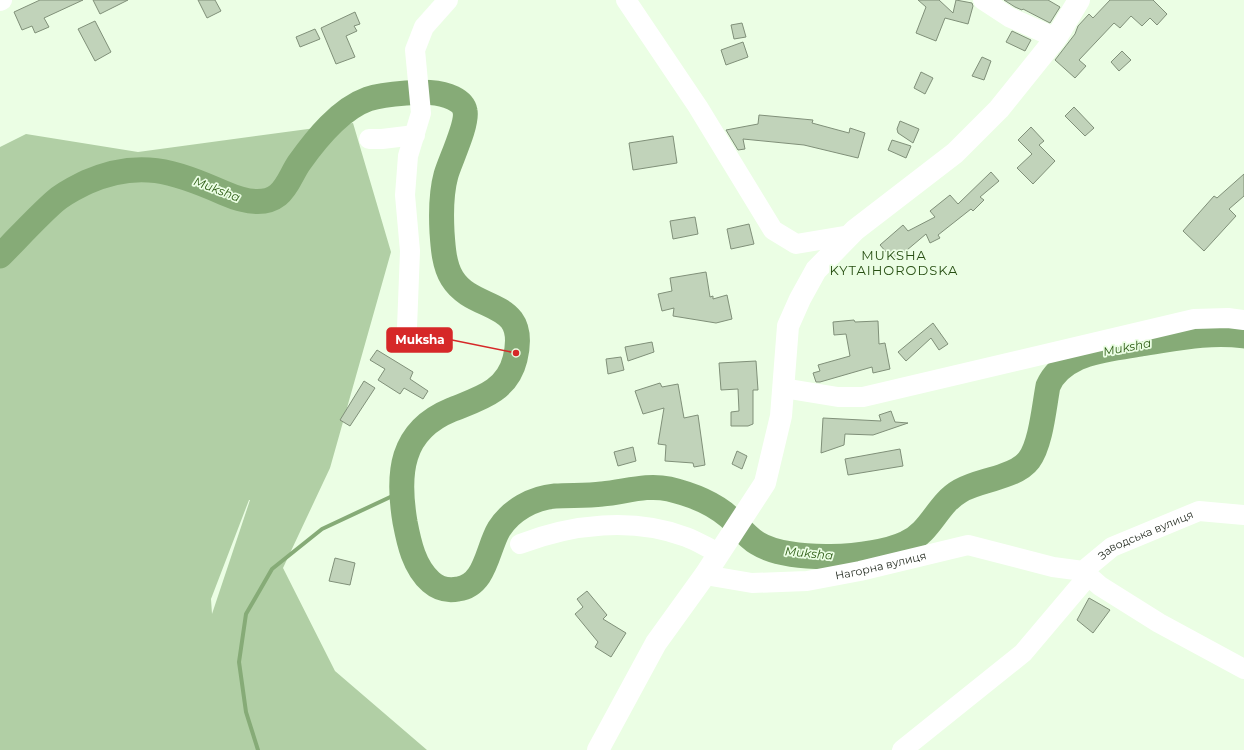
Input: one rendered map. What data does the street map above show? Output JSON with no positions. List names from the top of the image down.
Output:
{
  "streets": {
    "street": ["Заводська вулиця", "Нагорна вулиця"]
  },
  "crossings": [
    ["Заводська вулиця", "Нагорна вулиця"]
  ],
  "districts": ["MUKSHA KYTAIHORODSKA"],
  "water": ["Muksha"],
  "places": ["Muksha"]
}
